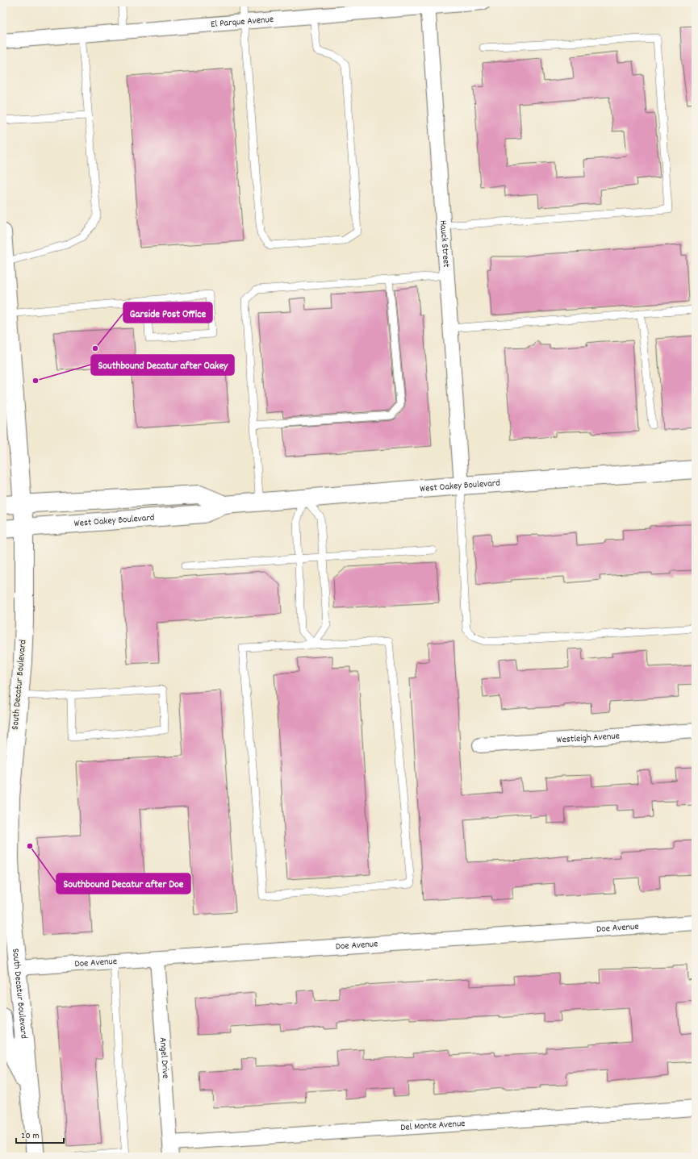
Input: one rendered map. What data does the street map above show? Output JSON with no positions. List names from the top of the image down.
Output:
{
  "streets": {
    "main road": ["West Oakey Boulevard", "South Decatur Boulevard"],
    "street": [
      "El Parque Avenue",
      "Hauck Street",
      "Westleigh Avenue",
      "Doe Avenue",
      "Angel Drive",
      "Del Monte Avenue"
    ]
  },
  "crossings": [
    ["El Parque Avenue", "Hauck Street"],
    ["Hauck Street", "West Oakey Boulevard"],
    ["West Oakey Boulevard", "South Decatur Boulevard"],
    ["South Decatur Boulevard", "Doe Avenue"],
    ["Doe Avenue", "Angel Drive"],
    ["Angel Drive", "Del Monte Avenue"]
  ],
  "places": ["Garside Post Office", "Southbound Decatur after Oakey", "Southbound Decatur after Doe"],
  "scale_bar": "20 m"
}
